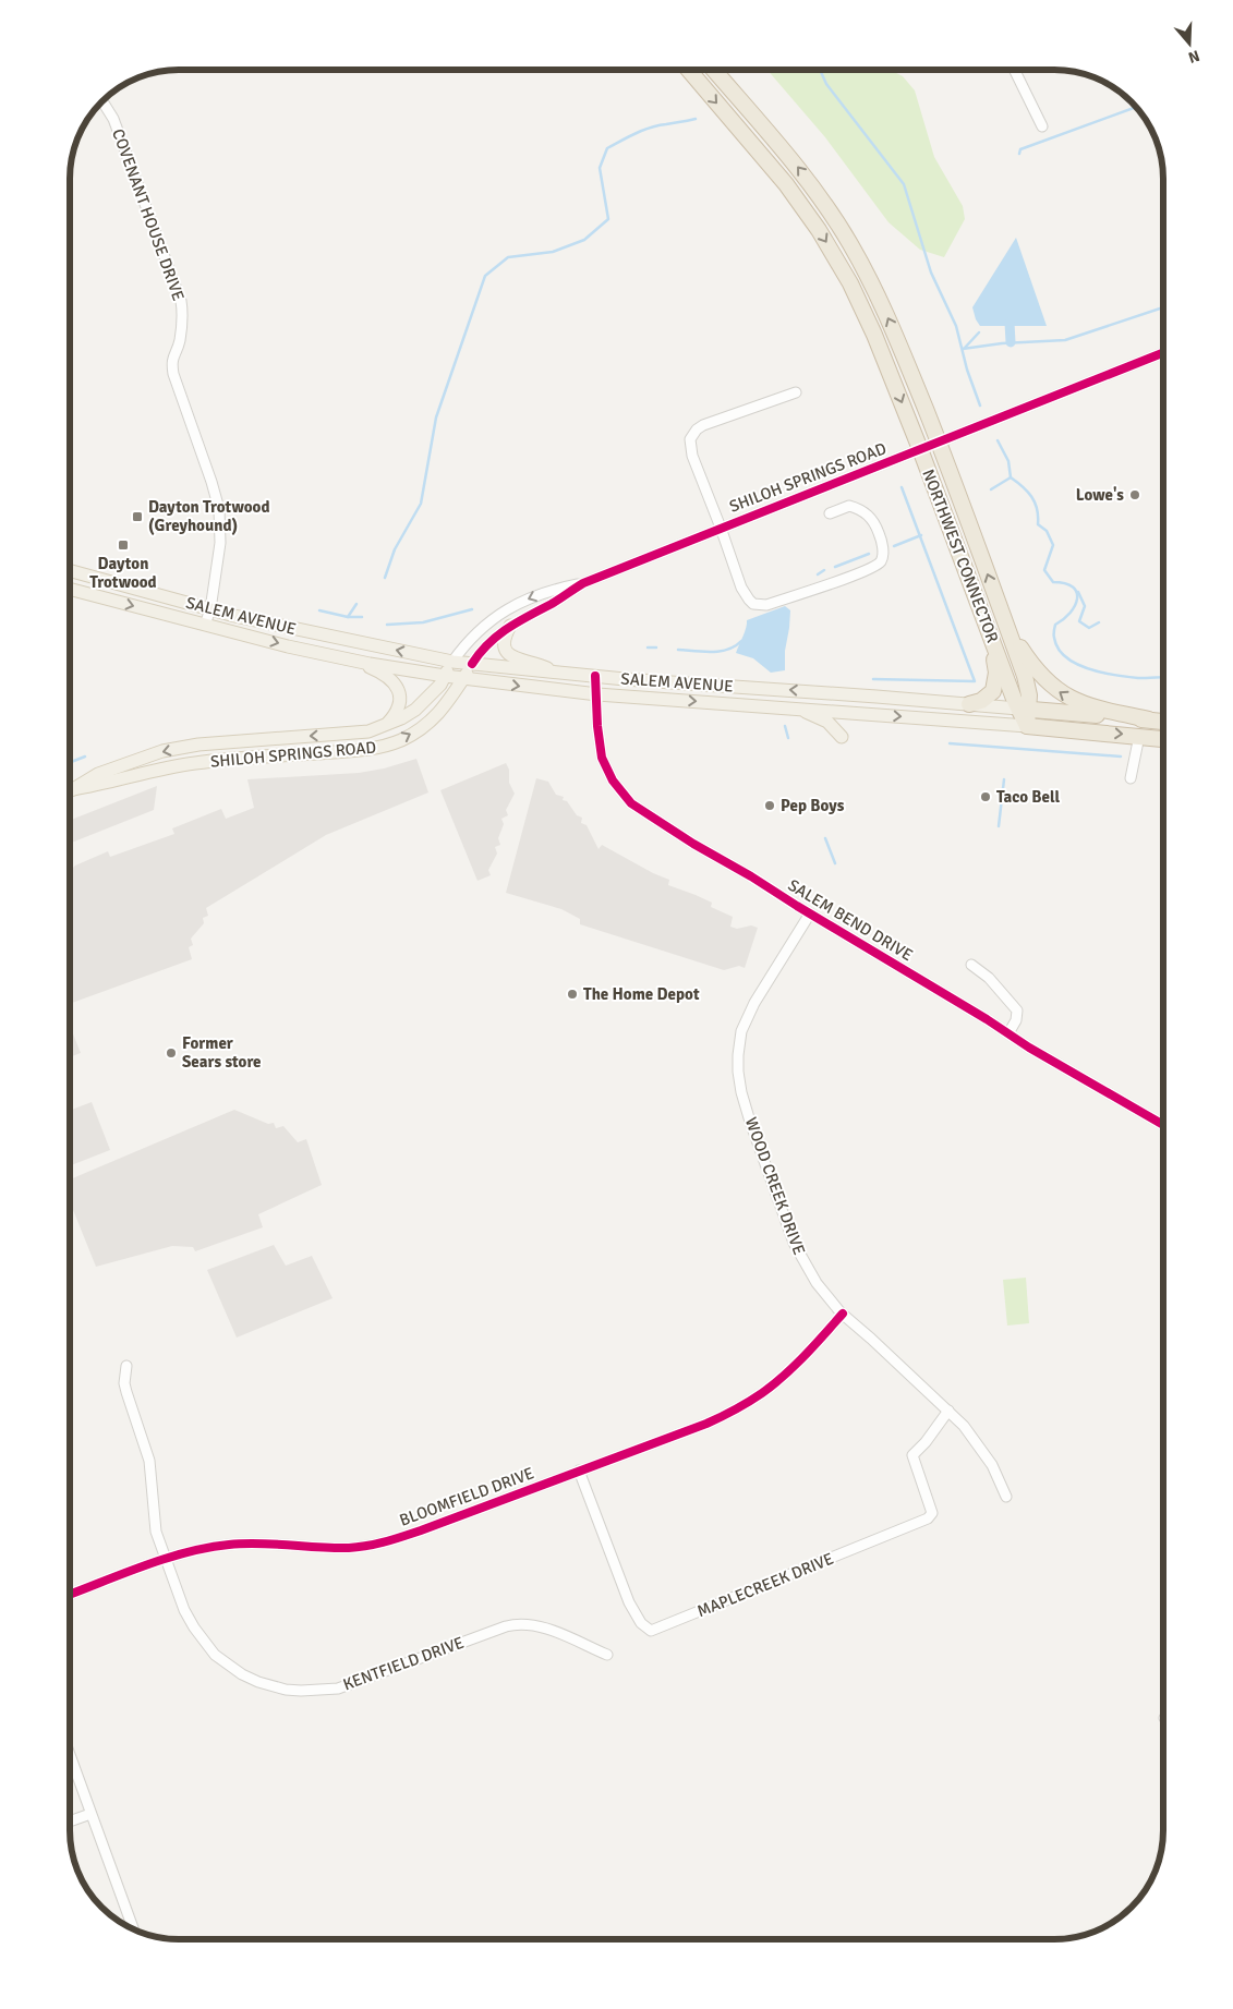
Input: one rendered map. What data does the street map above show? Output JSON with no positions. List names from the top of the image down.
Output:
{
  "streets": {
    "highway": ["NORTHWEST CONNECTOR", "SALEM AVENUE"],
    "main road": ["SHILOH SPRINGS ROAD"],
    "street": [
      "COVENANT HOUSE DRIVE",
      "SALEM BEND DRIVE",
      "WOOD CREEK DRIVE",
      "BLOOMFIELD DRIVE",
      "MAPLECREEK DRIVE",
      "KENTFIELD DRIVE"
    ]
  },
  "crossings": [
    ["COVENANT HOUSE DRIVE", "SALEM AVENUE"],
    ["SHILOH SPRINGS ROAD", "NORTHWEST CONNECTOR"],
    ["SHILOH SPRINGS ROAD", "SALEM AVENUE"],
    ["NORTHWEST CONNECTOR", "SALEM AVENUE"],
    ["SALEM AVENUE", "SALEM BEND DRIVE"],
    ["SALEM BEND DRIVE", "WOOD CREEK DRIVE"],
    ["WOOD CREEK DRIVE", "BLOOMFIELD DRIVE"],
    ["WOOD CREEK DRIVE", "MAPLECREEK DRIVE"],
    ["BLOOMFIELD DRIVE", "MAPLECREEK DRIVE"],
    ["BLOOMFIELD DRIVE", "KENTFIELD DRIVE"]
  ],
  "places": {
    "other": [
      "Lowe's",
      "Taco Bell",
      "Pep Boys",
      "The Home Depot",
      "Former Sears store"
    ],
    "transit": ["Dayton Trotwood (Greyhound)", "Dayton Trotwood"]
  },
  "north": "bottom"
}
